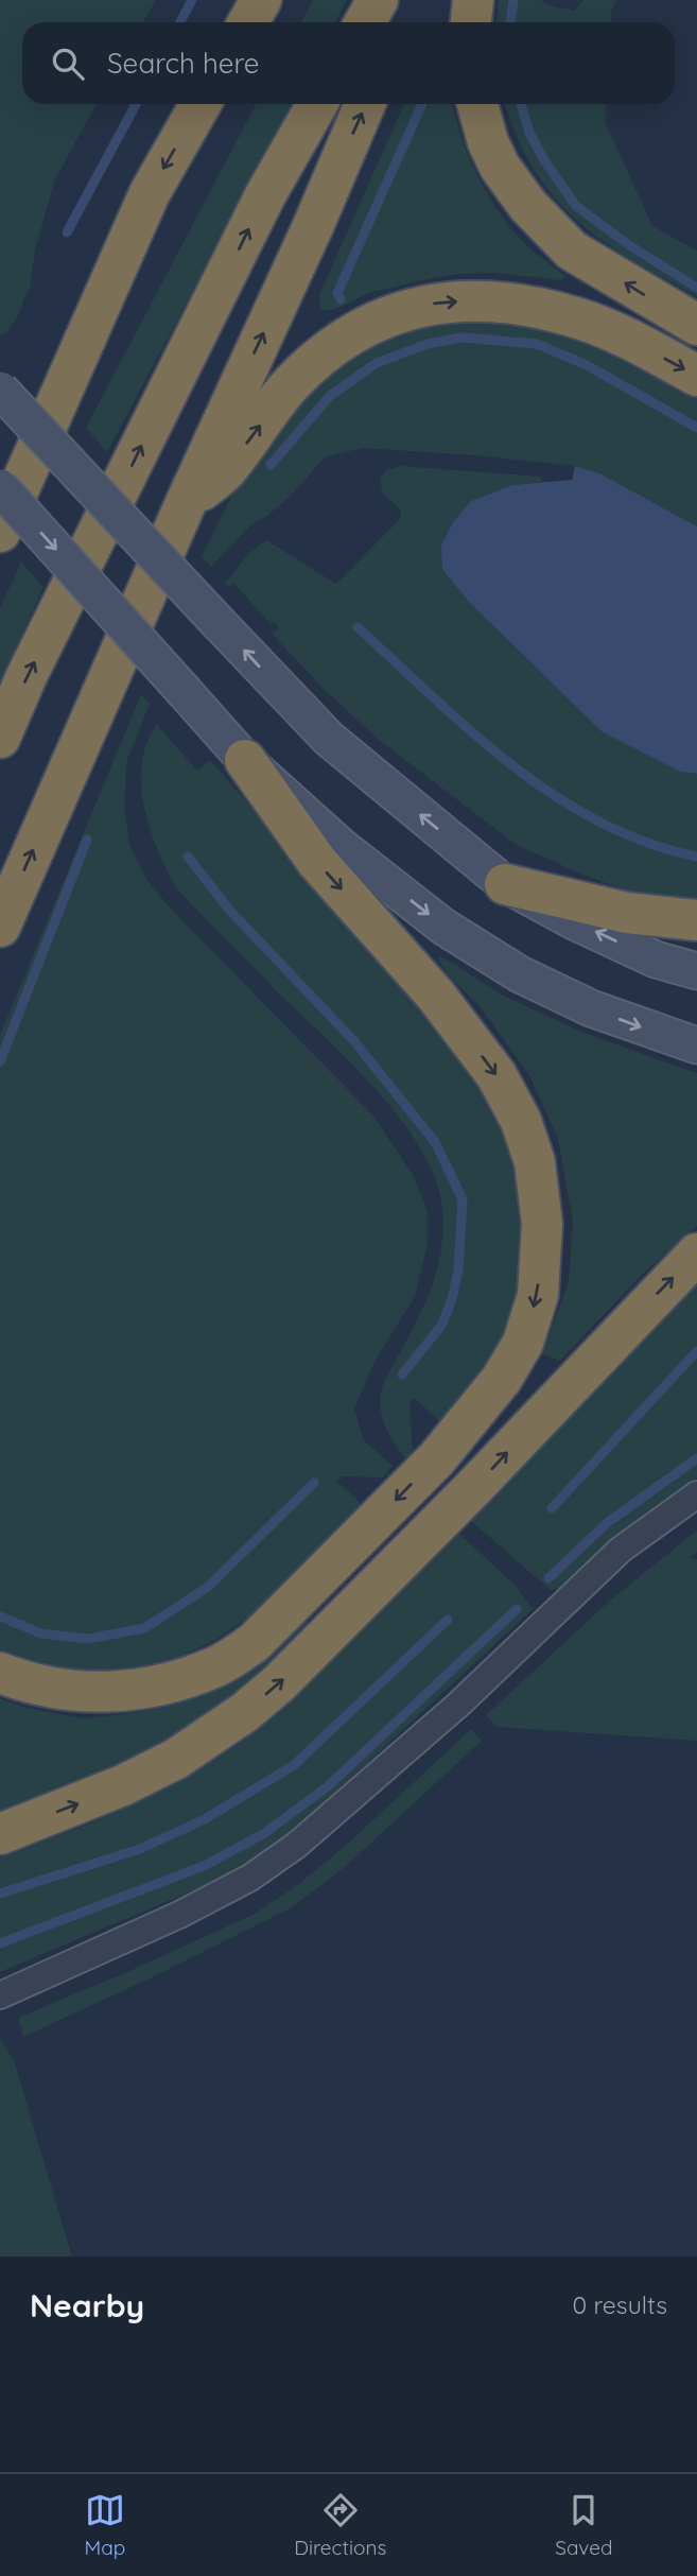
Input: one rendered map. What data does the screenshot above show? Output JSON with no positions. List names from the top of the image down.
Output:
{
  "page": {
    "search": "Search here",
    "heading": ["Nearby", "0 results"],
    "nav": ["Map", "Directions", "Saved"]
  }
}
